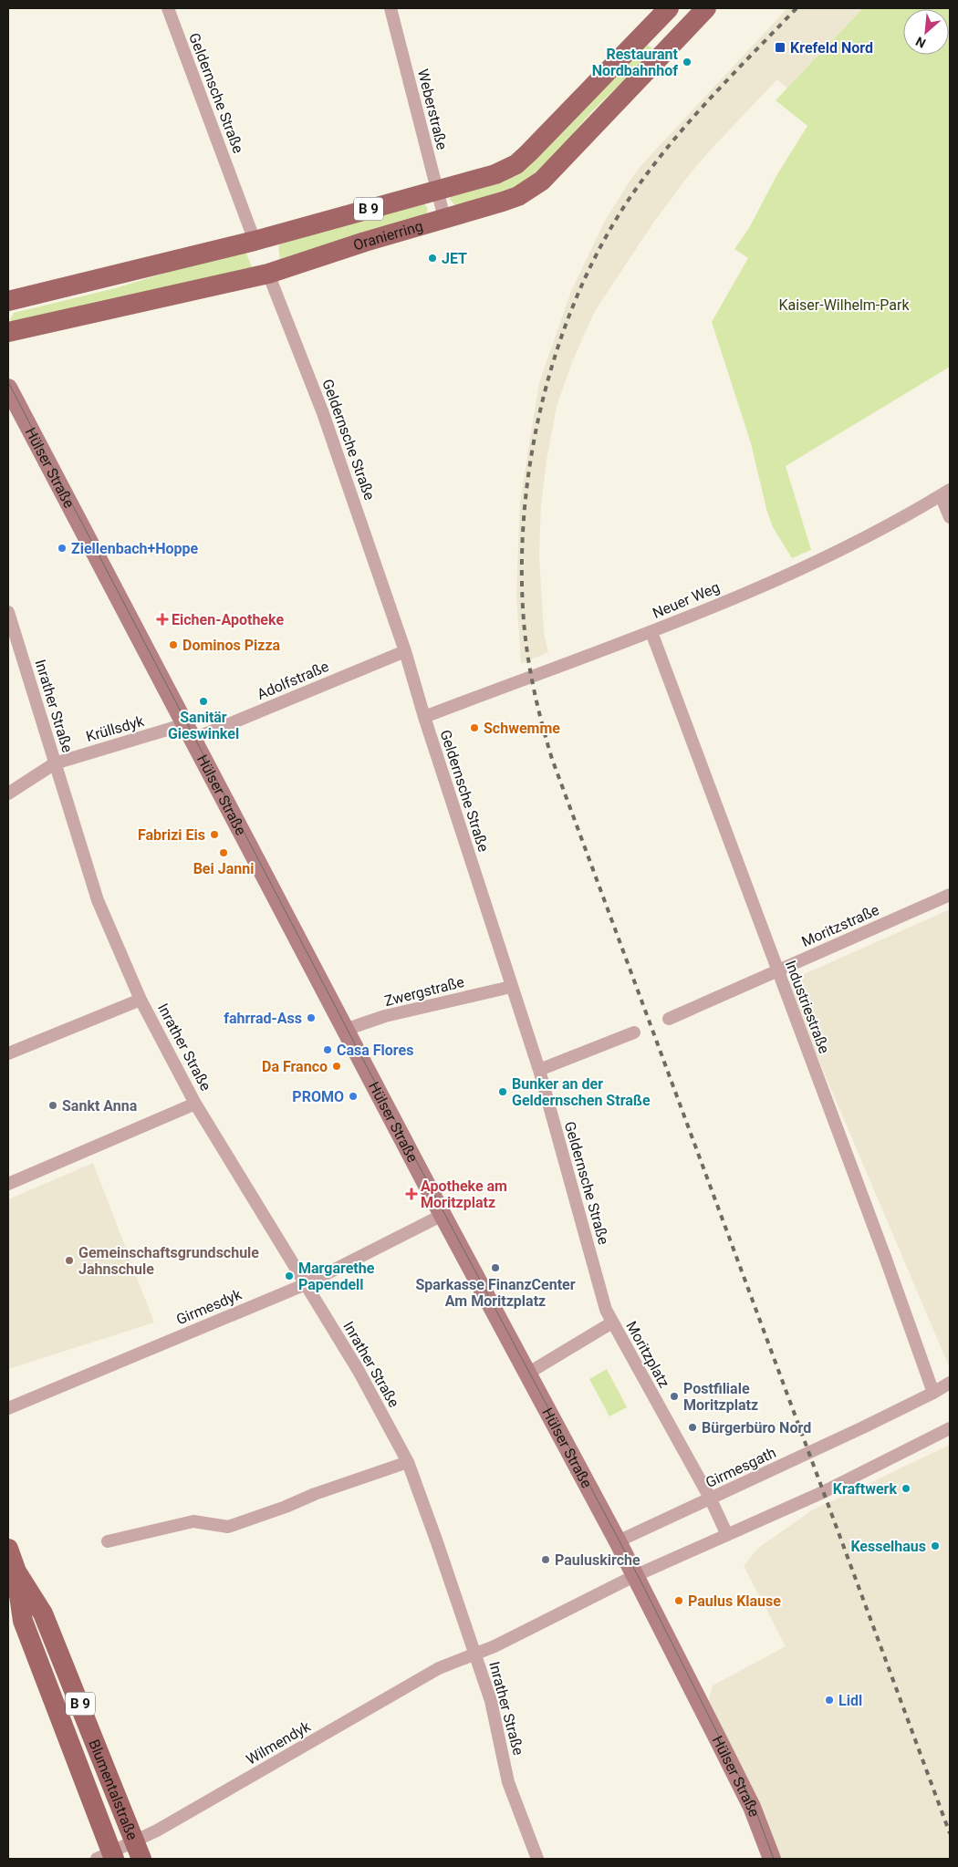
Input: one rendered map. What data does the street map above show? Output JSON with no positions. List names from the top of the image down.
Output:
{
  "streets": {
    "main road": ["B 9", "Oranierring", "Blumentalstraße"],
    "street": [
      "Geldernsche Straße",
      "Weberstraße",
      "Hülser Straße",
      "Neuer Weg",
      "Adolfstraße",
      "Inrather Straße",
      "Krüllsdyk",
      "Moritzstraße",
      "Zwergstraße",
      "Industriestraße",
      "Girmesdyk",
      "Moritzplatz",
      "Girmesgath",
      "Wilmendyk"
    ]
  },
  "crossings": [
    ["Geldernsche Straße", "Oranierring"],
    ["Geldernsche Straße", "Neuer Weg"],
    ["Geldernsche Straße", "Adolfstraße"],
    ["Geldernsche Straße", "Zwergstraße"],
    ["Geldernsche Straße", "Moritzplatz"],
    ["Weberstraße", "Oranierring"],
    ["Hülser Straße", "Adolfstraße"],
    ["Hülser Straße", "Krüllsdyk"],
    ["Hülser Straße", "Zwergstraße"],
    ["Hülser Straße", "Girmesdyk"],
    ["Hülser Straße", "Moritzplatz"],
    ["Hülser Straße", "Girmesgath"],
    ["Hülser Straße", "Wilmendyk"],
    ["Neuer Weg", "Industriestraße"],
    ["Adolfstraße", "Krüllsdyk"],
    ["Inrather Straße", "Krüllsdyk"],
    ["Inrather Straße", "Girmesdyk"],
    ["Inrather Straße", "Wilmendyk"],
    ["Moritzstraße", "Industriestraße"],
    ["Industriestraße", "Girmesgath"],
    ["Moritzplatz", "Girmesgath"],
    ["Wilmendyk", "Blumentalstraße"]
  ],
  "parks": ["Kaiser-Wilhelm-Park"],
  "places": {
    "transit": ["Krefeld Nord"],
    "other": [
      "Restaurant Nordbahnhof",
      "JET",
      "Ziellenbach+Hoppe",
      "Dominos Pizza",
      "Sanitär Gieswinkel",
      "Schwemme",
      "Fabrizi Eis",
      "Bei Janni",
      "fahrrad-Ass",
      "Casa Flores",
      "Da Franco",
      "Bunker an der Geldernschen Straße",
      "PROMO",
      "Sankt Anna",
      "Gemeinschaftsgrundschule Jahnschule",
      "Sparkasse FinanzCenter Am Moritzplatz",
      "Margarethe Papendell",
      "Postfiliale Moritzplatz",
      "Bürgerbüro Nord",
      "Kraftwerk",
      "Kesselhaus",
      "Pauluskirche",
      "Paulus Klause",
      "Lidl"
    ],
    "health": ["Eichen-Apotheke", "Apotheke am Moritzplatz"]
  },
  "north": "bottom left"
}
